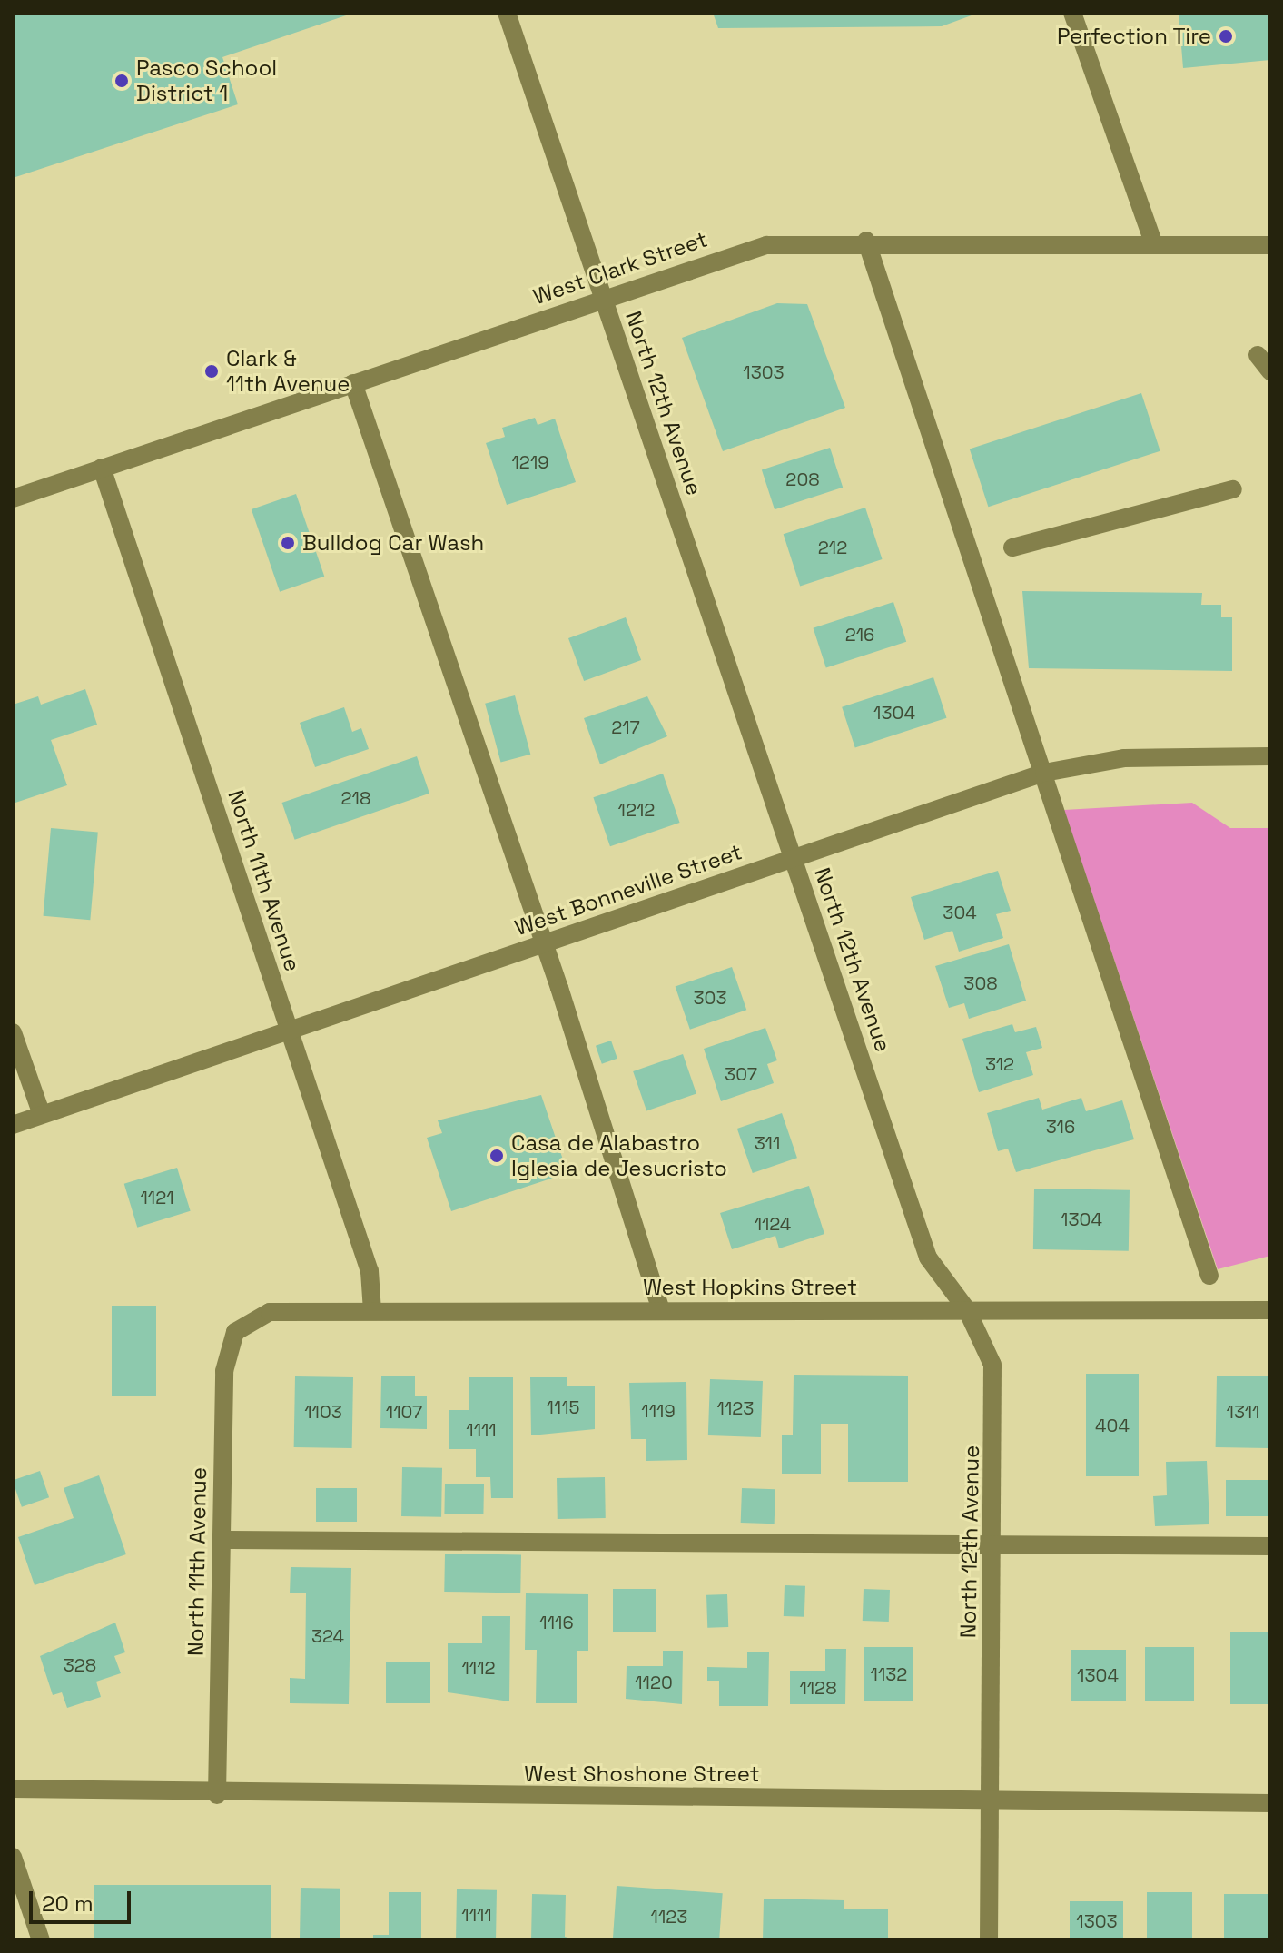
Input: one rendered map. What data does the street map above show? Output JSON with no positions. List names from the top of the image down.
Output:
{
  "streets": {
    "street": [
      "West Clark Street",
      "North 12th Avenue",
      "North 11th Avenue",
      "West Bonneville Street",
      "West Hopkins Street",
      "West Shoshone Street"
    ]
  },
  "crossings": [
    ["West Clark Street", "North 12th Avenue"],
    ["West Clark Street", "North 11th Avenue"],
    ["North 12th Avenue", "West Bonneville Street"],
    ["North 12th Avenue", "West Hopkins Street"],
    ["North 12th Avenue", "West Shoshone Street"],
    ["North 11th Avenue", "West Bonneville Street"],
    ["North 11th Avenue", "West Hopkins Street"],
    ["North 11th Avenue", "West Shoshone Street"]
  ],
  "places": [
    "Perfection Tire",
    "Pasco School District 1",
    "Clark & 11th Avenue",
    "Bulldog Car Wash",
    "Casa de Alabastro Iglesia de Jesucristo"
  ],
  "house_numbers": [
    "1303",
    "1219",
    "208",
    "212",
    "216",
    "1304",
    "217",
    "218",
    "1212",
    "304",
    "308",
    "303",
    "312",
    "307",
    "316",
    "311",
    "1121",
    "1304",
    "1124",
    "1115",
    "1123",
    "1119",
    "1103",
    "1107",
    "1311",
    "404",
    "1111",
    "1116",
    "324",
    "328",
    "1112",
    "1132",
    "1304",
    "1120",
    "1128",
    "1111",
    "1123",
    "1303"
  ],
  "scale_bar": "20 m"
}
